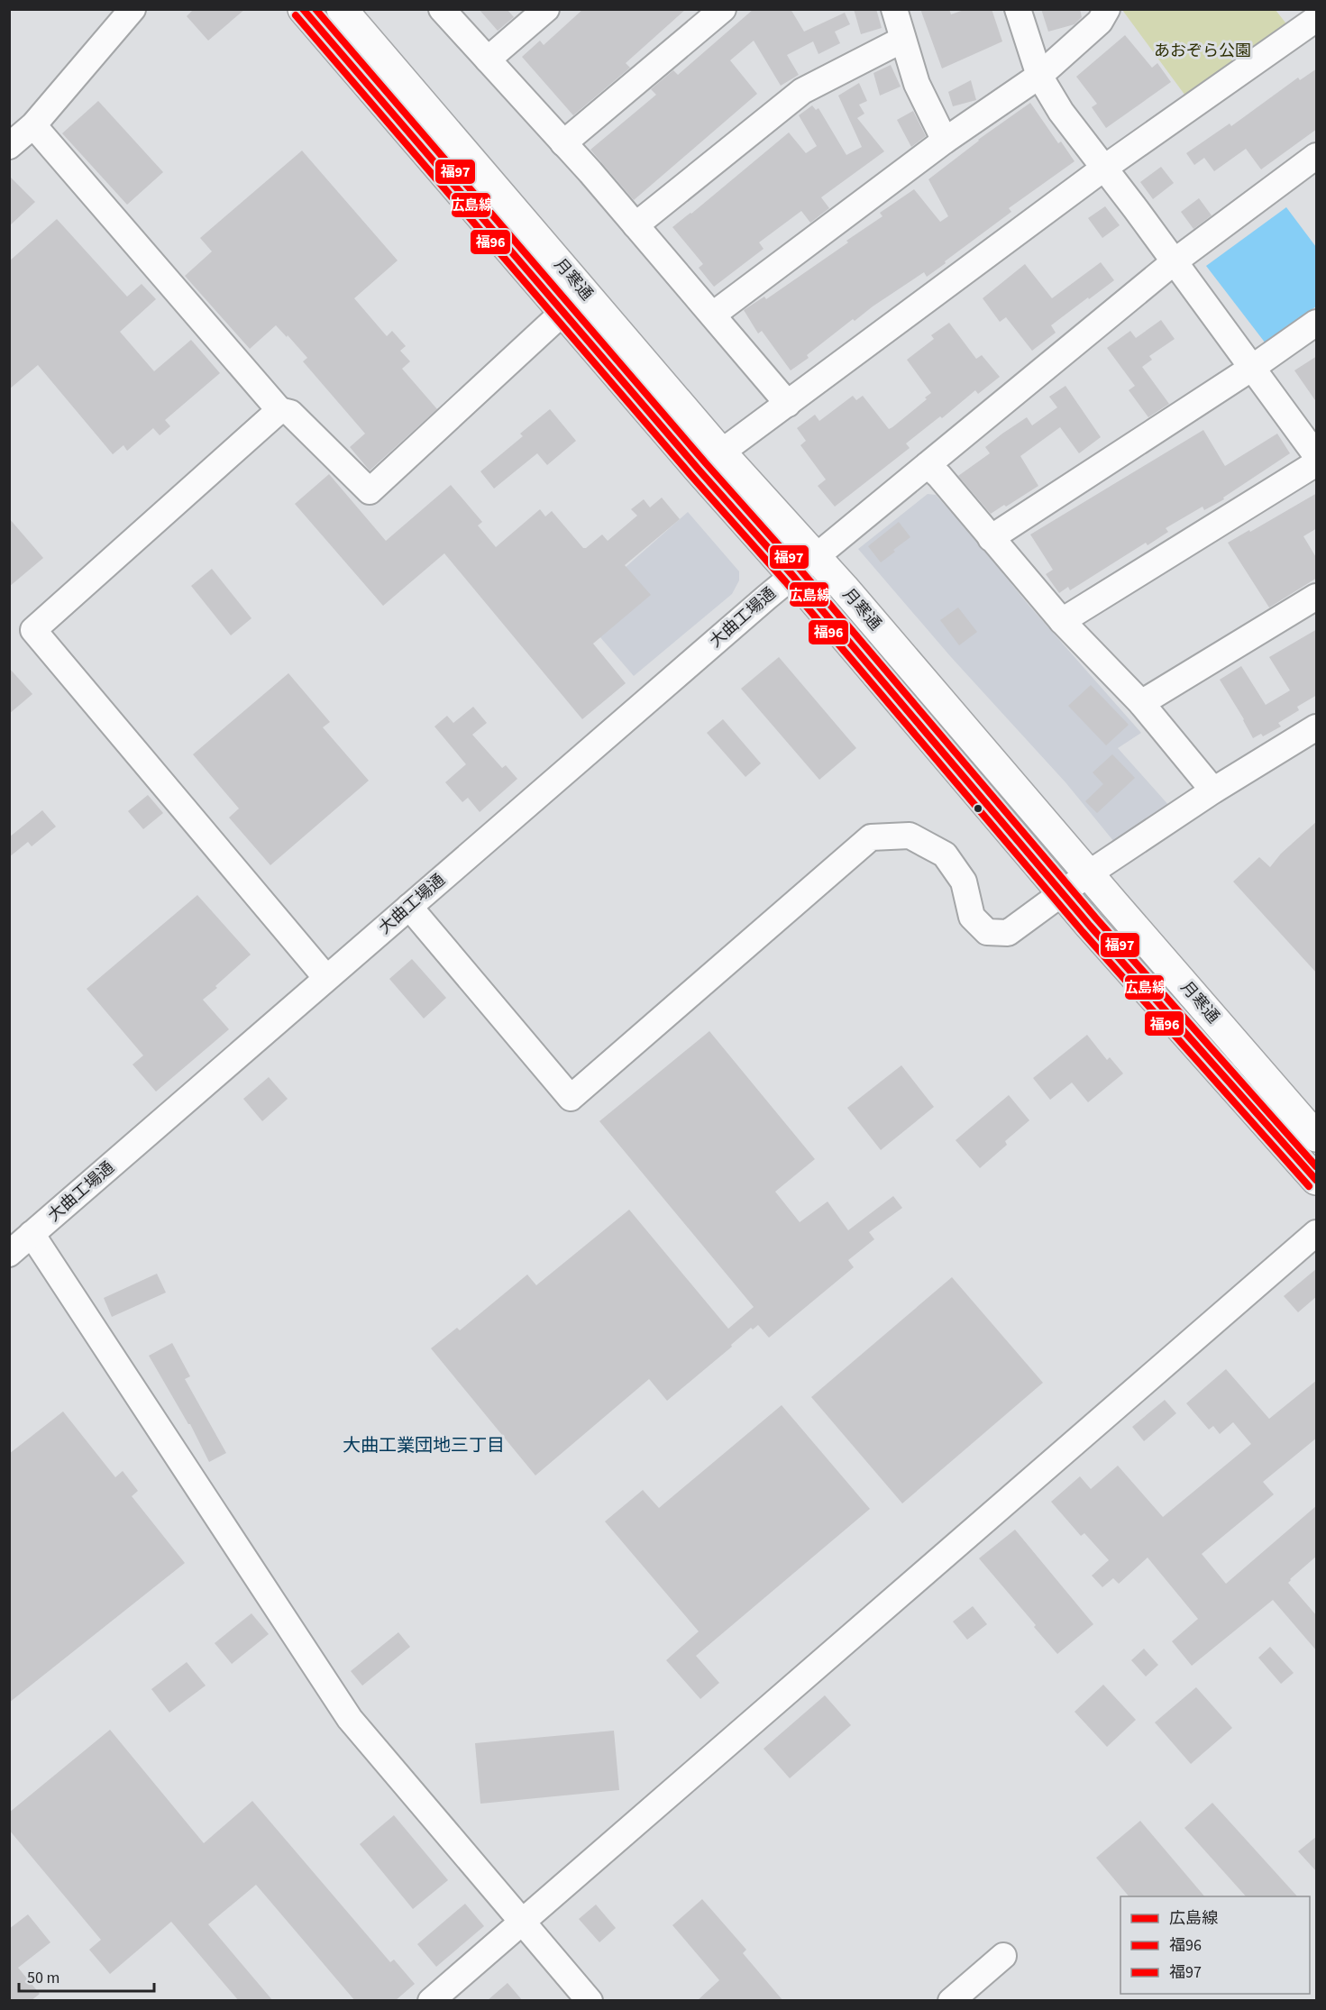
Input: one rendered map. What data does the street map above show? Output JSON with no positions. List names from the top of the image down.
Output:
{
  "streets": {
    "highway": ["月寒通"],
    "street": ["大曲工場通"]
  },
  "crossings": [
    ["月寒通", "大曲工場通"]
  ],
  "districts": ["大曲工業団地三丁目"],
  "parks": ["あおぞら公園"],
  "lines": ["transit line 広島線", "transit line 福97", "transit line 福96"],
  "legend": ["広島線", "福96", "福97"],
  "scale_bar": "50 m"
}
